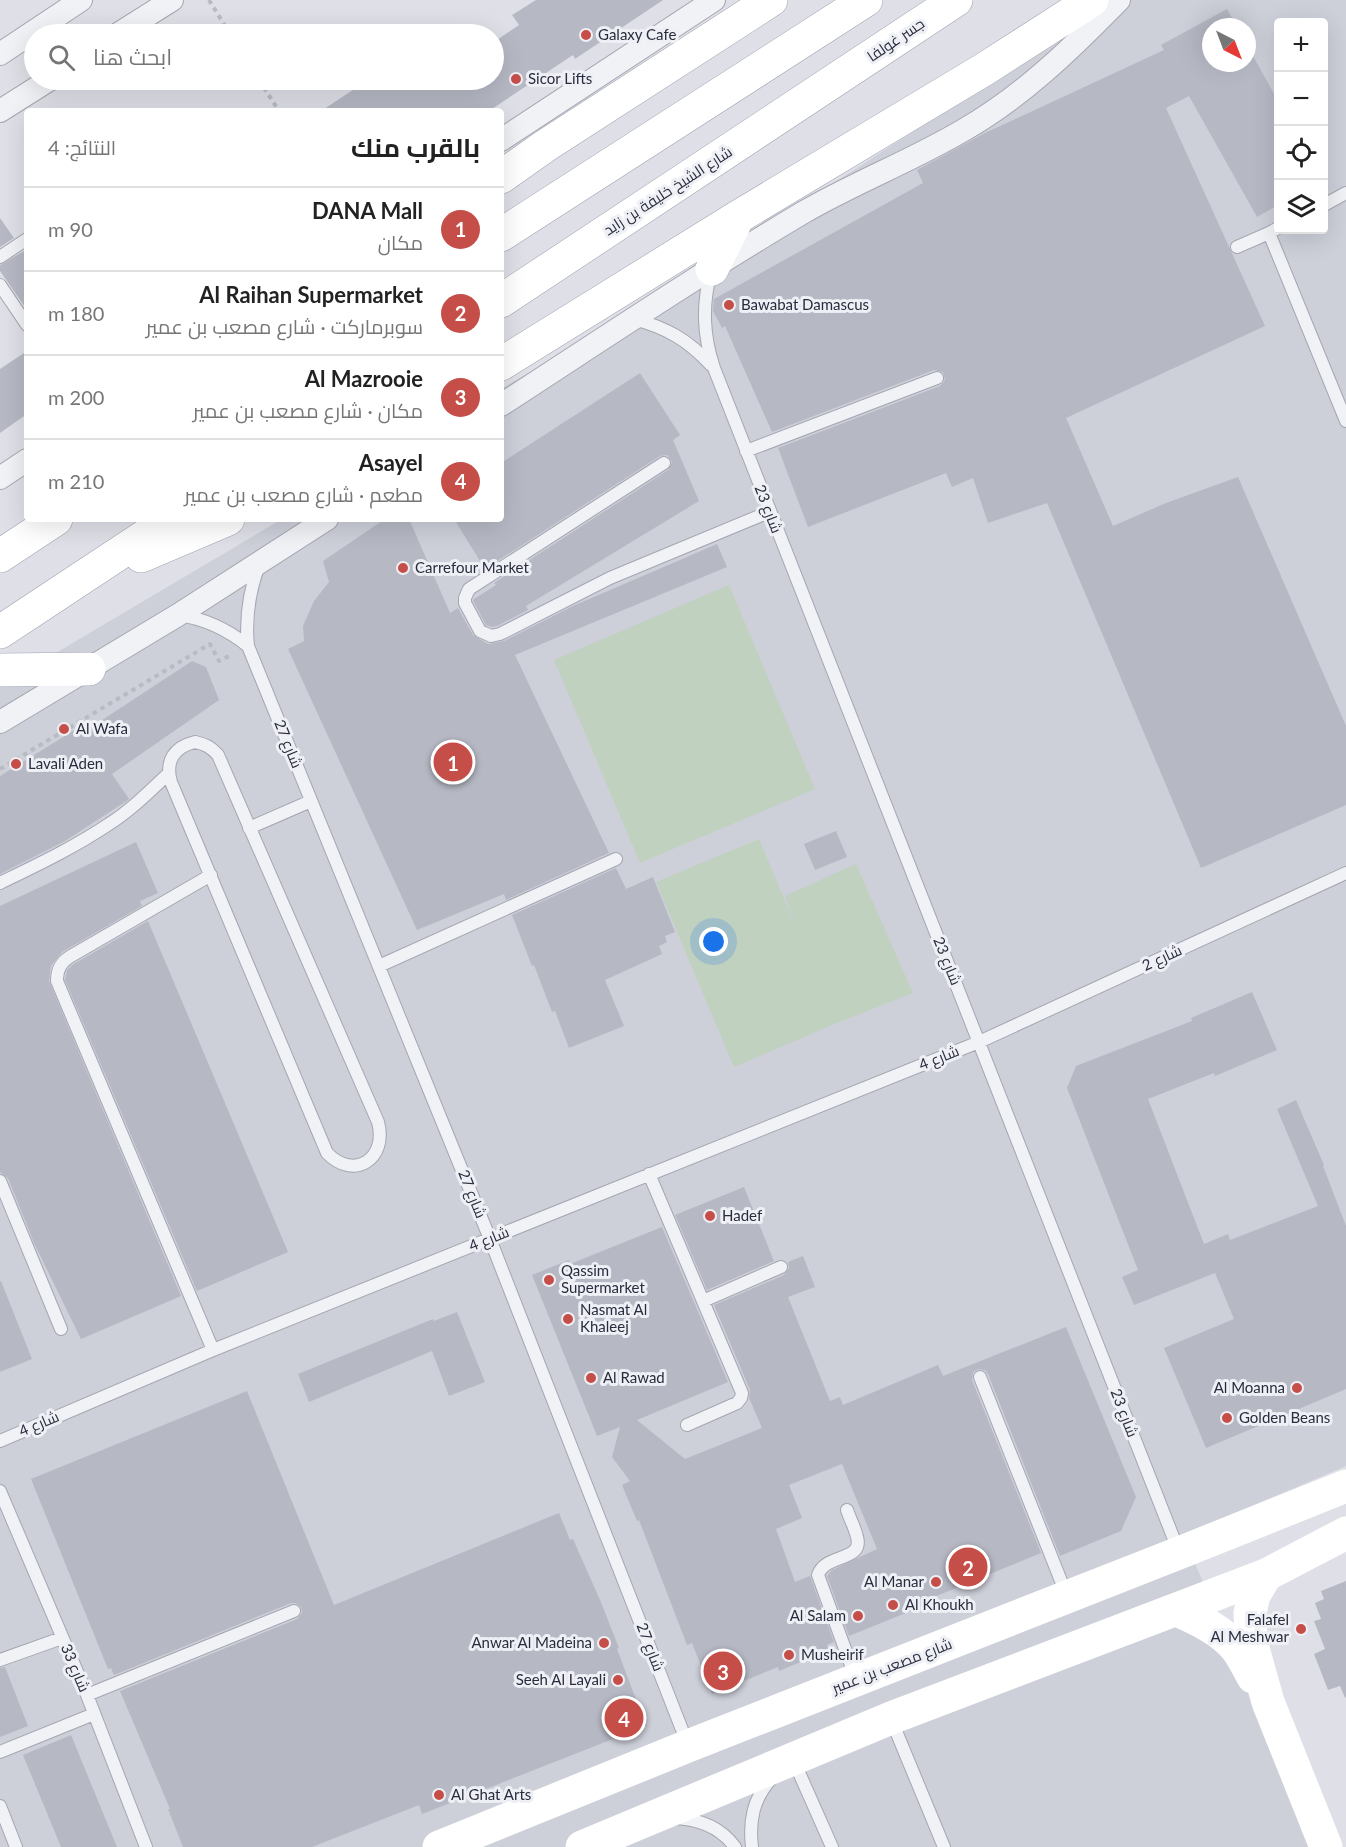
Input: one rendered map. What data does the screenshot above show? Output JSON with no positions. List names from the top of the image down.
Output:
{
  "streets": {
    "main road": ["جسر غولفا", "شارع الشيخ خليفة بن زايد", "شارع مصعب بن عمير"],
    "lane": [
      "شارع 23",
      "شارع 27",
      "شارع 2",
      "شارع 4",
      "شارع 33"
    ]
  },
  "crossings": [
    ["جسر غولفا", "شارع الشيخ خليفة بن زايد"],
    ["شارع 23", "شارع 2"],
    ["شارع 23", "شارع 4"],
    ["شارع 23", "شارع مصعب بن عمير"],
    ["شارع 27", "شارع 4"],
    ["شارع 27", "شارع مصعب بن عمير"],
    ["شارع 2", "شارع 4"]
  ],
  "places": [
    "Galaxy Cafe",
    "Sicor Lifts",
    "Bawabat Damascus",
    "Carrefour Market",
    "Al Wafa",
    "Lavali Aden",
    "Hadef",
    "Qassim Supermarket",
    "Nasmat Al Khaleej",
    "Al Rawad",
    "Al Moanna",
    "Golden Beans",
    "Al Manar",
    "Al Khoukh",
    "Al Salam",
    "Falafel Al Meshwar",
    "Anwar Al Madeina",
    "Musheirif",
    "Seeh Al Layali",
    "Al Ghat Arts"
  ],
  "north": "bottom right",
  "page": {
    "map_buttons": ["+", "−"],
    "search": "ابحث هنا",
    "heading": ["بالقرب منك", "النتائج: 4"],
    "list": [
      {
        "mark": "1",
        "name": "DANA Mall",
        "note": "مكان",
        "value": "90 m"
      },
      {
        "mark": "2",
        "name": "Al Raihan Supermarket",
        "note": "سوبرماركت · شارع مصعب بن عمير",
        "value": "180 m"
      },
      {
        "mark": "3",
        "name": "Al Mazrooie",
        "note": "مكان · شارع مصعب بن عمير",
        "value": "200 m"
      },
      {
        "mark": "4",
        "name": "Asayel",
        "note": "مطعم · شارع مصعب بن عمير",
        "value": "210 m"
      }
    ],
    "pins": [
      "1",
      "2",
      "3",
      "4"
    ]
  }
}
